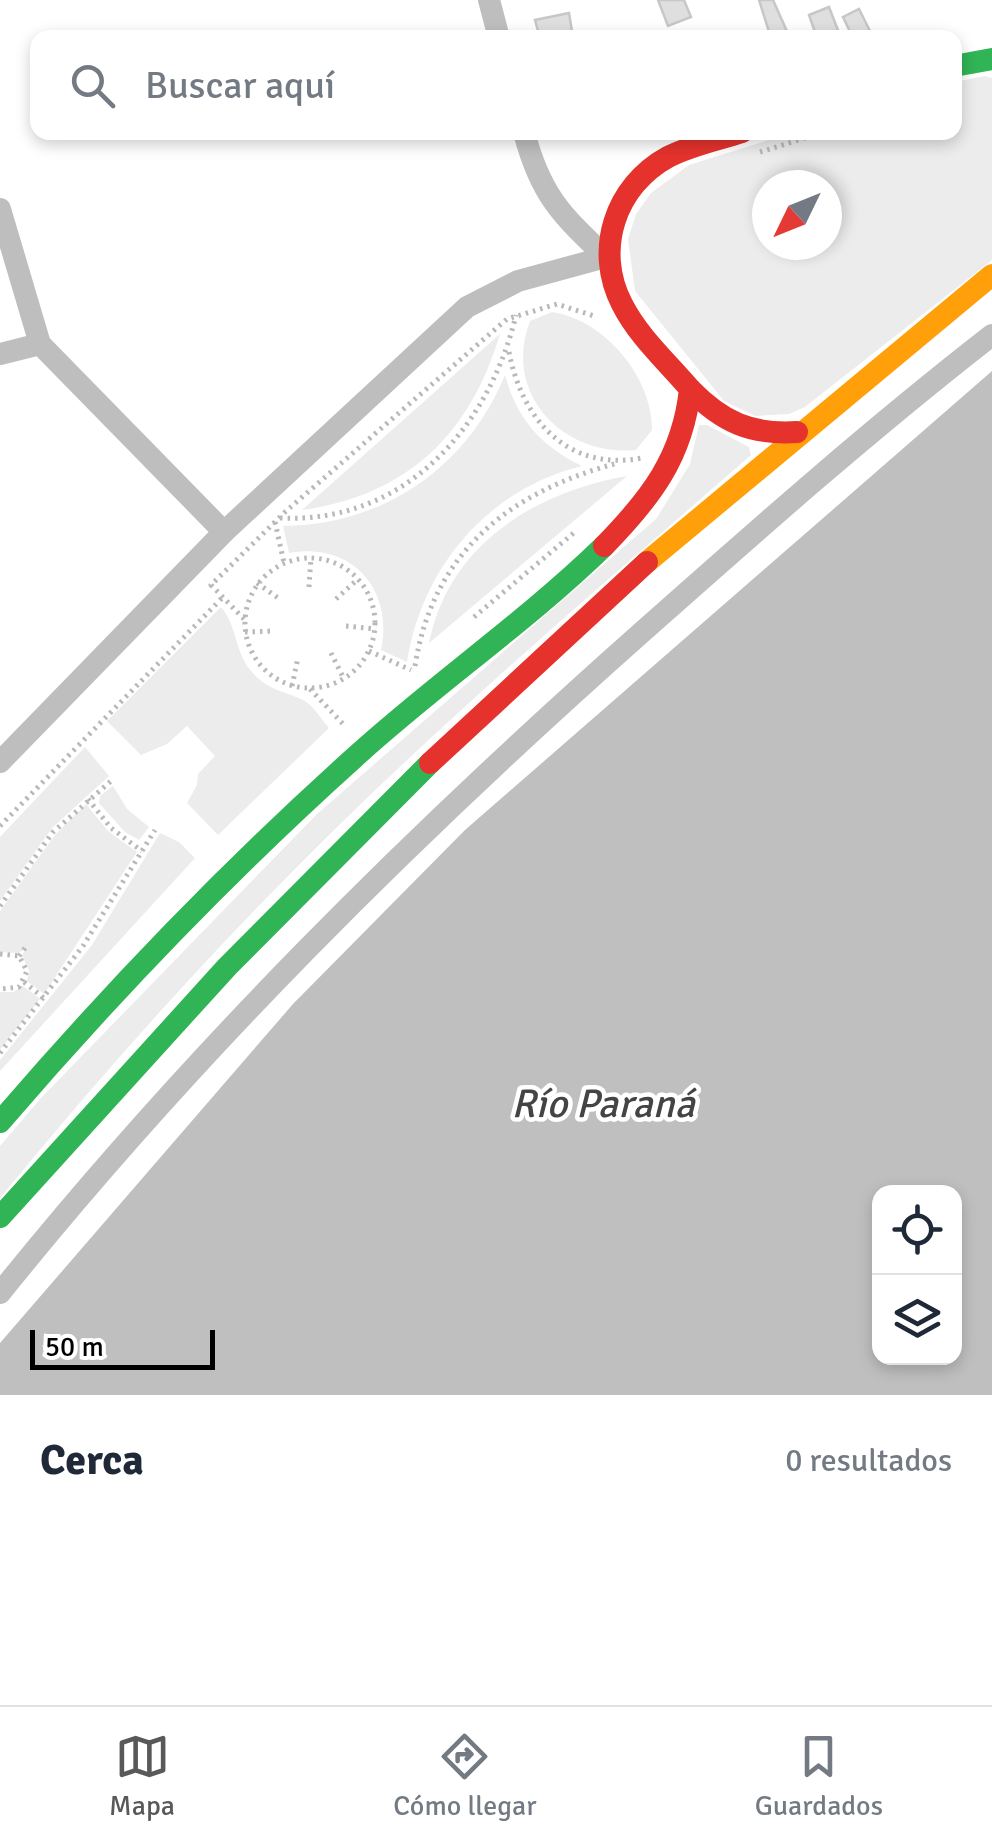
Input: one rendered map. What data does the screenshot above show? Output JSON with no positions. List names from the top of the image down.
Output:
{
  "water": ["Río Paraná"],
  "scale_bar": "50 m",
  "north": "bottom left",
  "page": {
    "search": "Buscar aquí",
    "scale": "50 m",
    "heading": ["Cerca", "0 resultados"],
    "nav": ["Mapa", "Cómo llegar", "Guardados"]
  }
}
